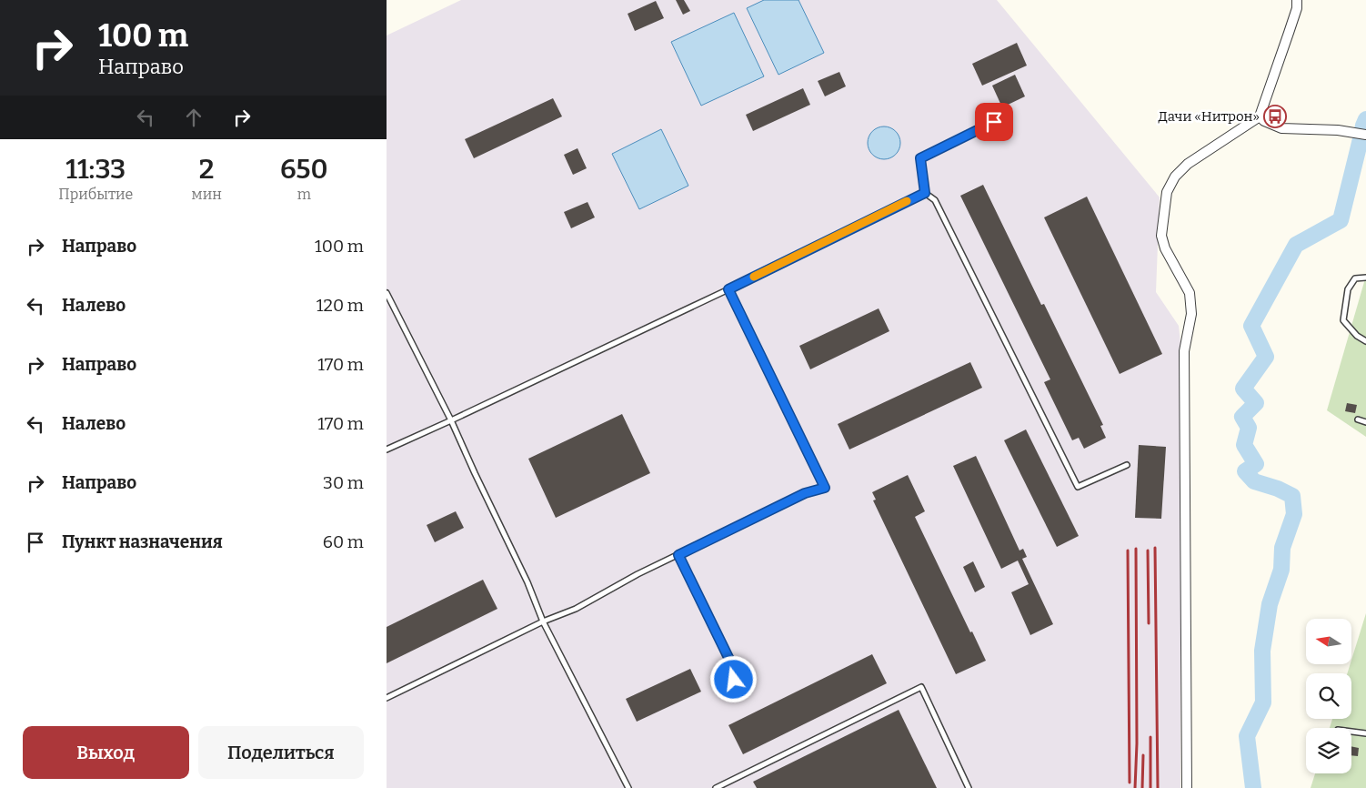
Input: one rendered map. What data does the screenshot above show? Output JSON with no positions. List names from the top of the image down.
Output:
{
  "places": {
    "bus stop": ["Дачи «Нитрон»"]
  },
  "north": "left",
  "page": {
    "turn": ["100 m", "Направо"],
    "eta": [
      "11:33",
      "Прибытие",
      "2",
      "мин",
      "650",
      "m"
    ],
    "list": [
      {
        "name": "Направо",
        "value": "100 m"
      },
      {
        "name": "Налево",
        "value": "120 m"
      },
      {
        "name": "Направо",
        "value": "170 m"
      },
      {
        "name": "Налево",
        "value": "170 m"
      },
      {
        "name": "Направо",
        "value": "30 m"
      },
      {
        "name": "Пункт назначения",
        "value": "60 m"
      }
    ],
    "buttons": ["Выход", "Поделиться"]
  }
}
